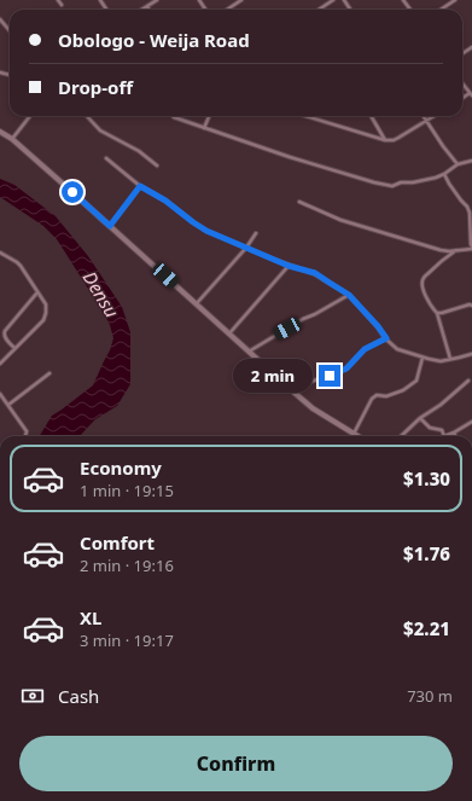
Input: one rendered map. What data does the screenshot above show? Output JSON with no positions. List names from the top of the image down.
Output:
{
  "water": ["Densu"],
  "page": {
    "banner": ["Obologo - Weija Road", "Drop-off"],
    "bubble": "2 min",
    "list": [
      {
        "name": "Economy",
        "note": "1 min · 19:15",
        "value": "$1.30"
      },
      {
        "name": "Comfort",
        "note": "2 min · 19:16",
        "value": "$1.76"
      },
      {
        "name": "XL",
        "note": "3 min · 19:17",
        "value": "$2.21"
      }
    ],
    "pay": ["Cash", "730 m"],
    "buttons": "Confirm"
  }
}
